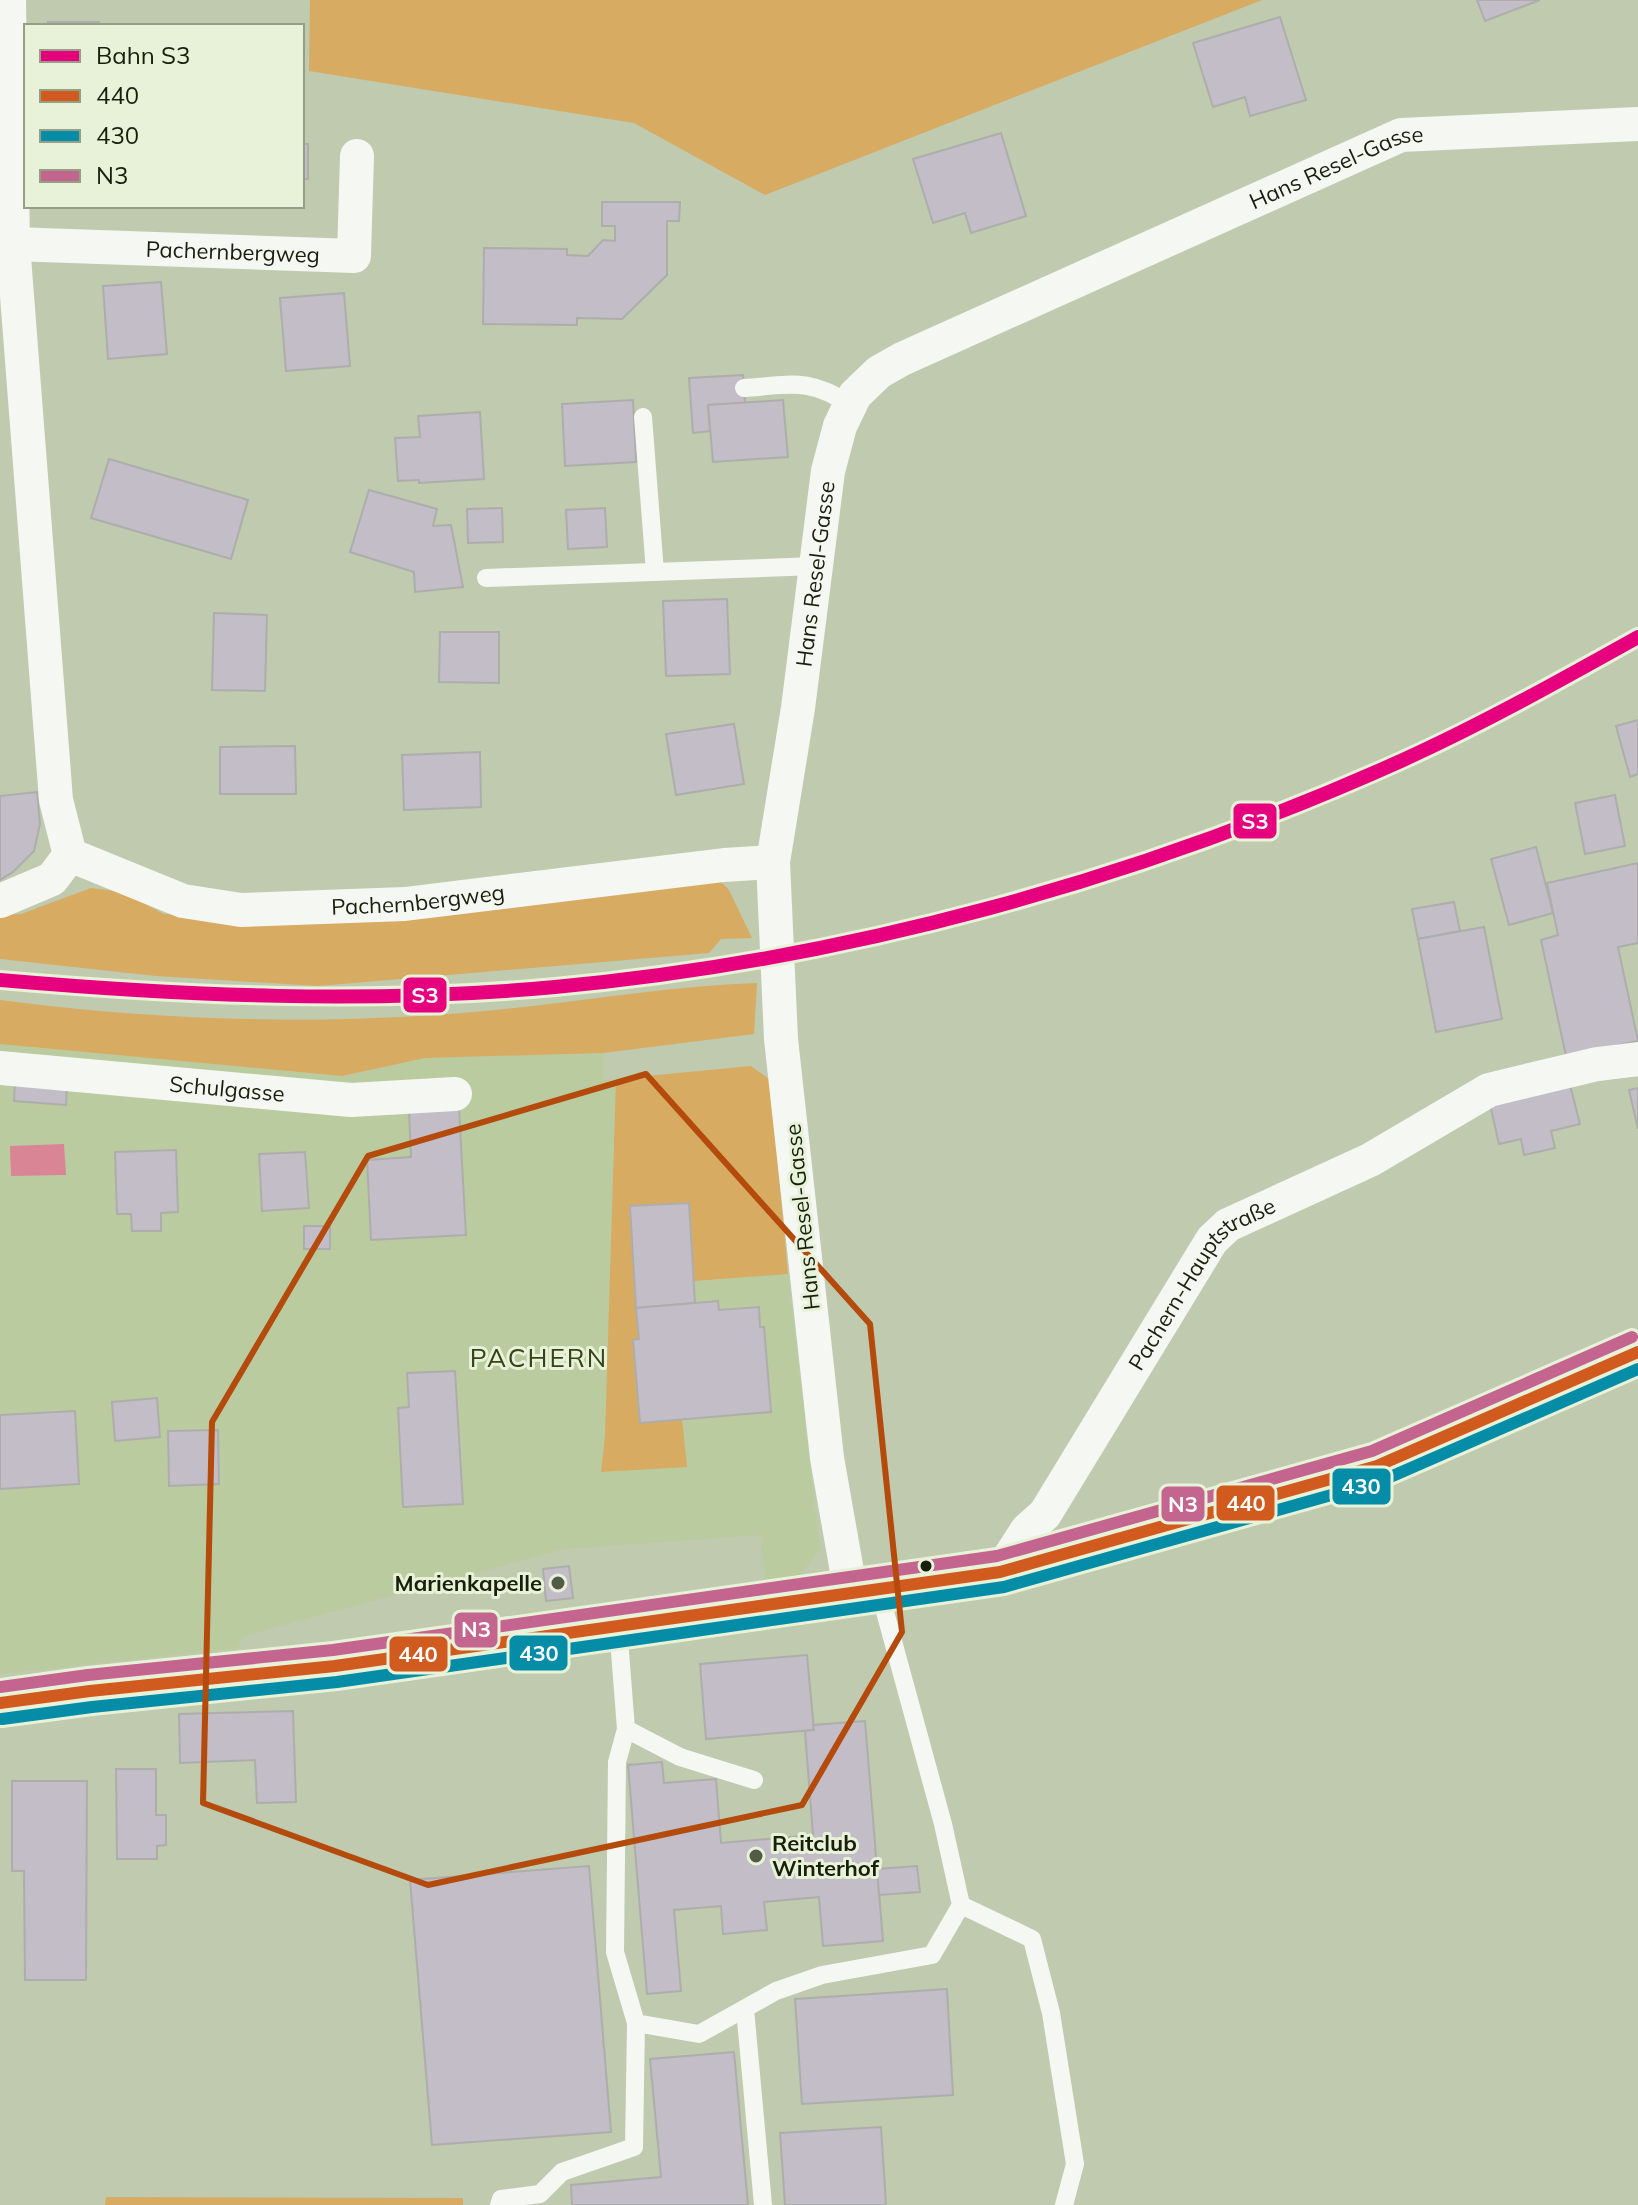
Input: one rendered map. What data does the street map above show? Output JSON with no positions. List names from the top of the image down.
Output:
{
  "streets": {
    "street": [
      "Hans Resel-Gasse",
      "Pachernbergweg",
      "Schulgasse",
      "Pachern-Hauptstraße"
    ]
  },
  "crossings": [
    ["Hans Resel-Gasse", "Pachernbergweg"]
  ],
  "districts": ["PACHERN"],
  "places": ["Marienkapelle", "Reitclub Winterhof"],
  "lines": [
    "rail line S3",
    "transit line N3",
    "transit line 440",
    "transit line 430"
  ],
  "legend": [
    "Bahn S3",
    "440",
    "430",
    "N3"
  ]
}
